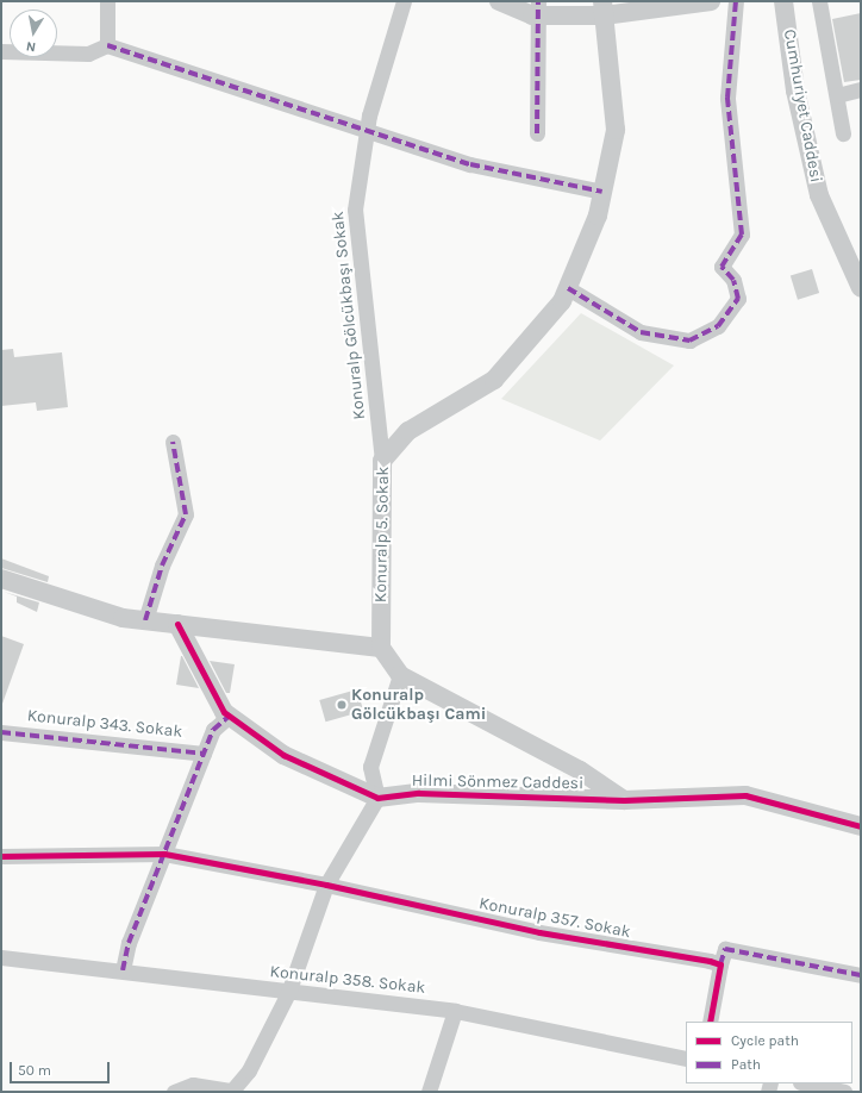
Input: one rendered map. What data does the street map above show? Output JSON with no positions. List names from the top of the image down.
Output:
{
  "streets": {
    "street": [
      "Cumhuriyet Caddesi",
      "Konuralp Gölcükbaşı Sokak",
      "Konuralp 5. Sokak",
      "Konuralp 343. Sokak",
      "Hilmi Sönmez Caddesi",
      "Konuralp 357. Sokak",
      "Konuralp 358. Sokak"
    ]
  },
  "crossings": [
    ["Konuralp Gölcükbaşı Sokak", "Konuralp 5. Sokak"],
    ["Konuralp 5. Sokak", "Hilmi Sönmez Caddesi"]
  ],
  "places": ["Konuralp Gölcükbaşı Cami"],
  "legend": ["Cycle path", "Path"],
  "scale_bar": "50 m",
  "north": "bottom"
}
